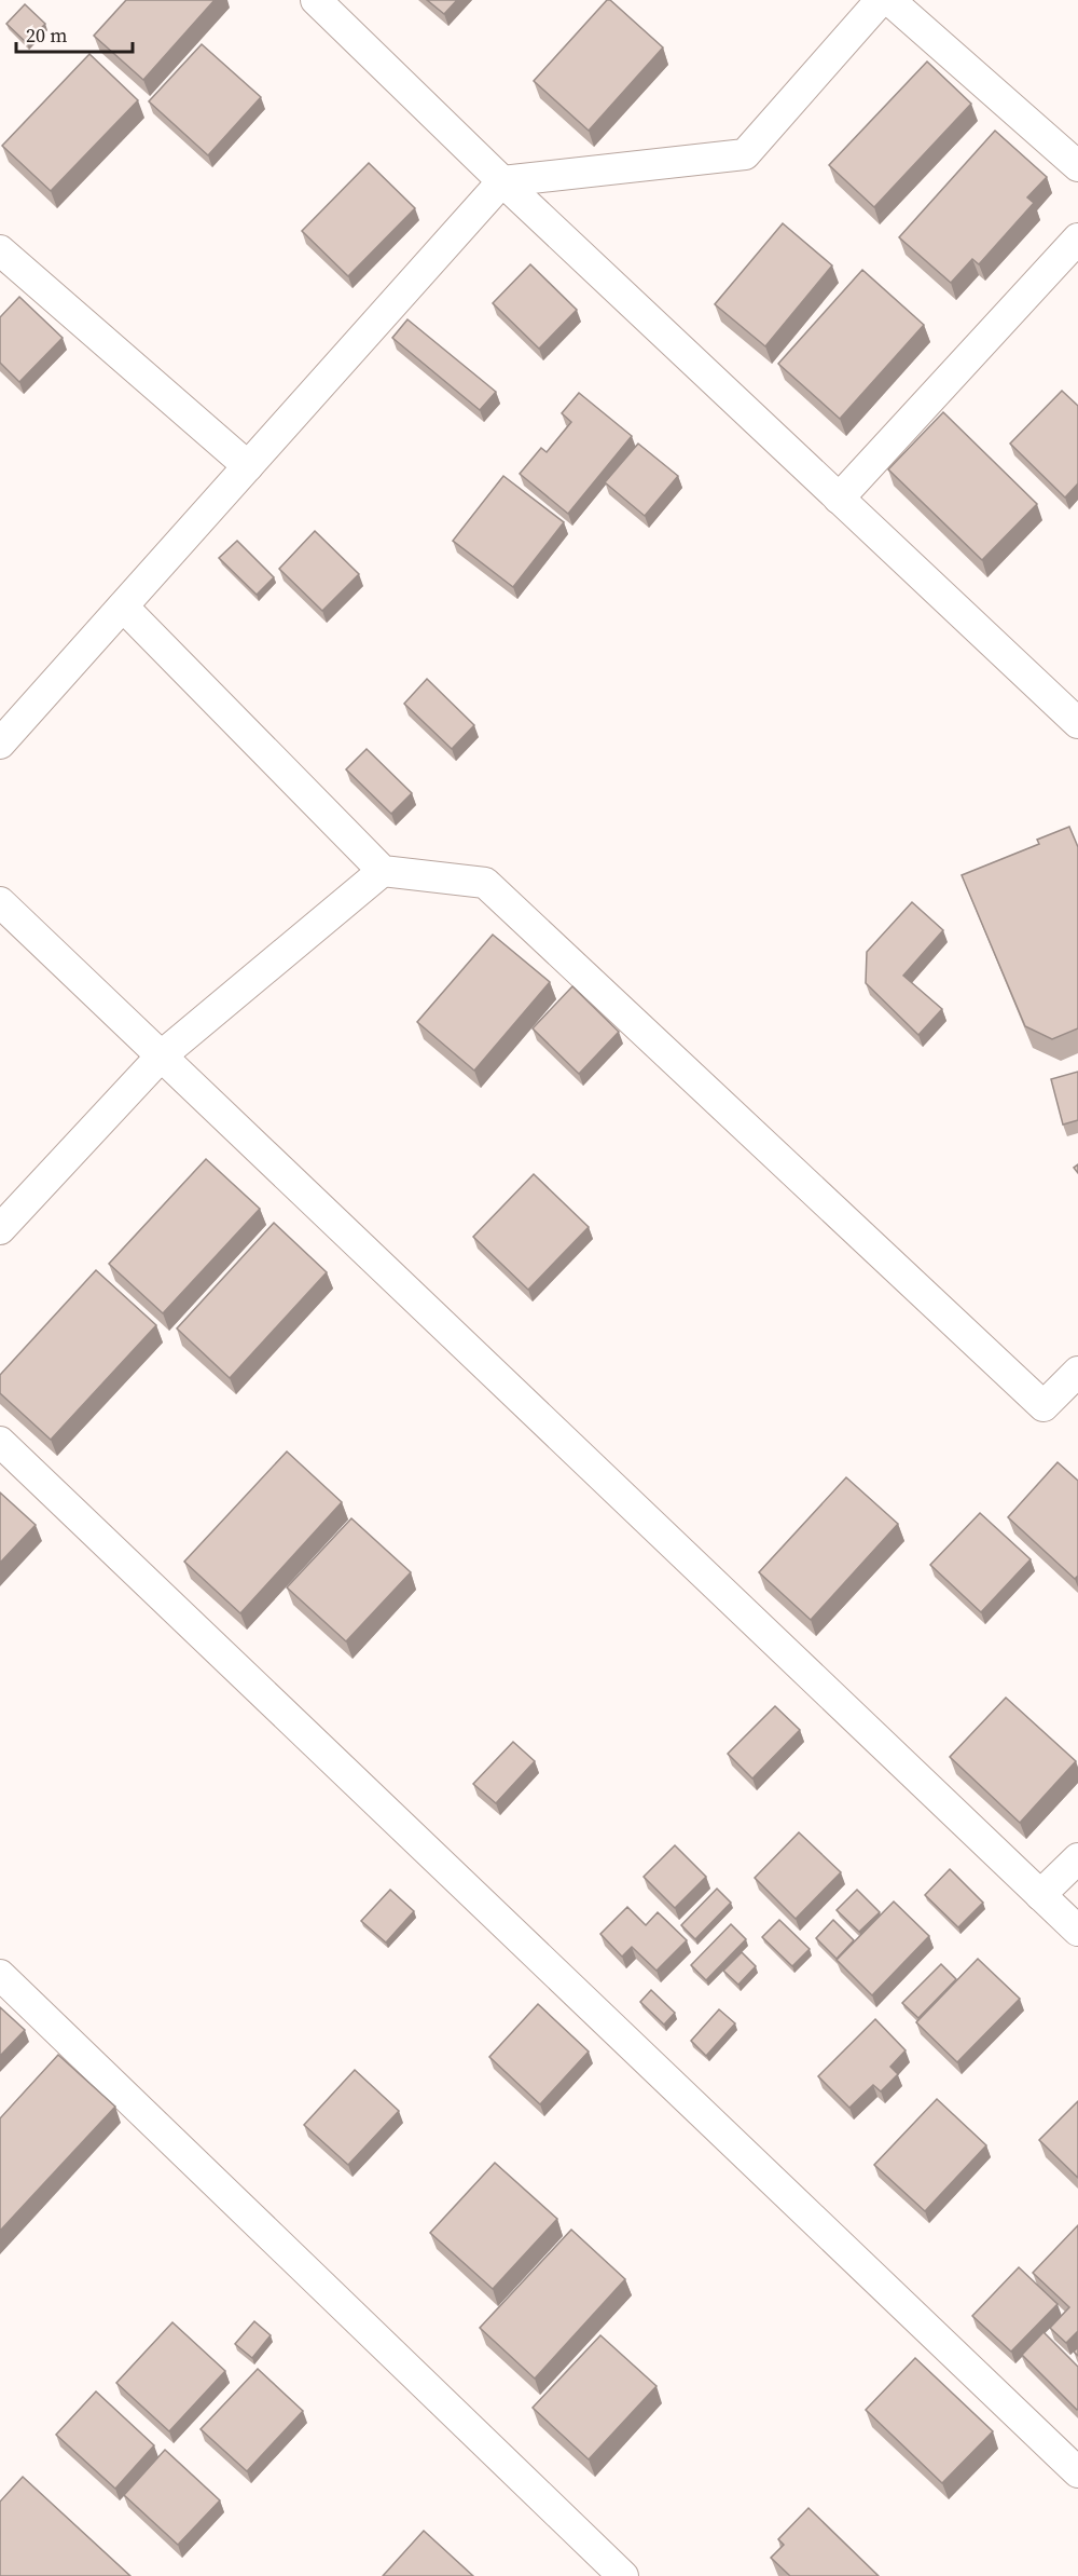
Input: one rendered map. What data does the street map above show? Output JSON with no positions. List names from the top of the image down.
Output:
{
  "scale_bar": "20 m"
}
